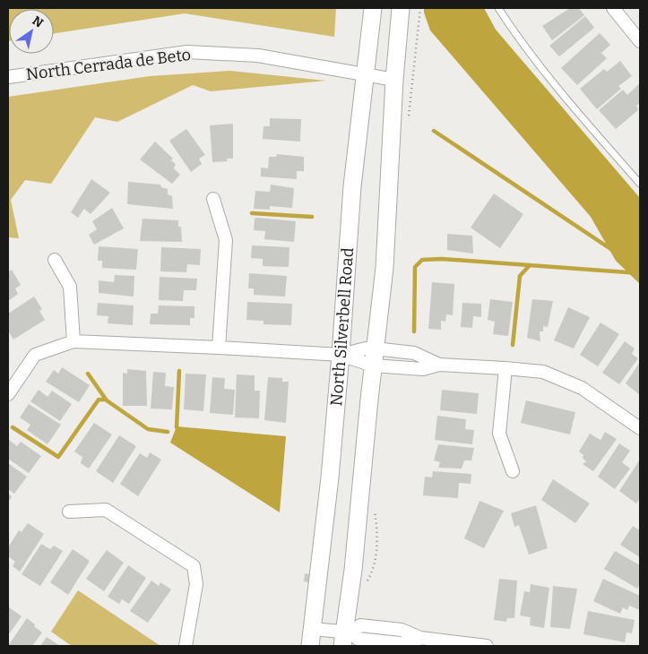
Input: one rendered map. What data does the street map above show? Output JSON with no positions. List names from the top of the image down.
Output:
{
  "streets": {
    "main road": ["North Silverbell Road"],
    "street": ["North Cerrada de Beto"]
  },
  "crossings": [
    ["North Cerrada de Beto", "North Silverbell Road"]
  ],
  "north": "top right"
}
